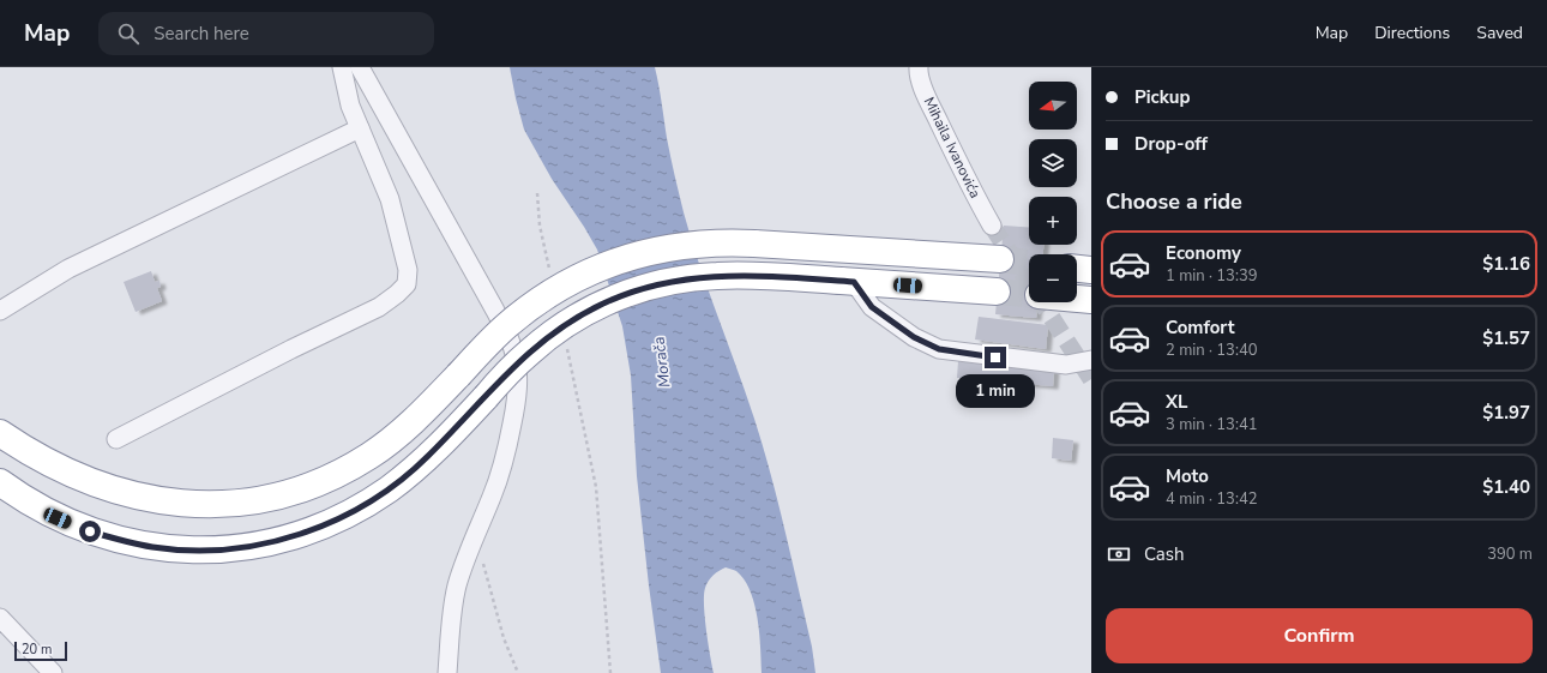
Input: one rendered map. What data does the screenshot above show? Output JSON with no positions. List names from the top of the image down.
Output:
{
  "streets": {
    "street": ["Mihaila Ivanovića"]
  },
  "water": ["Morača"],
  "scale_bar": "20 m",
  "north": "left",
  "page": {
    "header": "Map",
    "search": "Search here",
    "nav": ["Map", "Directions", "Saved"],
    "banner": ["Pickup", "Drop-off"],
    "map_buttons": ["+", "−"],
    "heading": "Choose a ride",
    "list": [
      {
        "name": "Economy",
        "note": "1 min · 13:39",
        "value": "$1.16"
      },
      {
        "name": "Comfort",
        "note": "2 min · 13:40",
        "value": "$1.57"
      },
      {
        "name": "XL",
        "note": "3 min · 13:41",
        "value": "$1.97"
      },
      {
        "name": "Moto",
        "note": "4 min · 13:42",
        "value": "$1.40"
      }
    ],
    "bubble": "1 min",
    "pay": ["Cash", "390 m"],
    "buttons": "Confirm",
    "scale": "20 m"
  }
}
